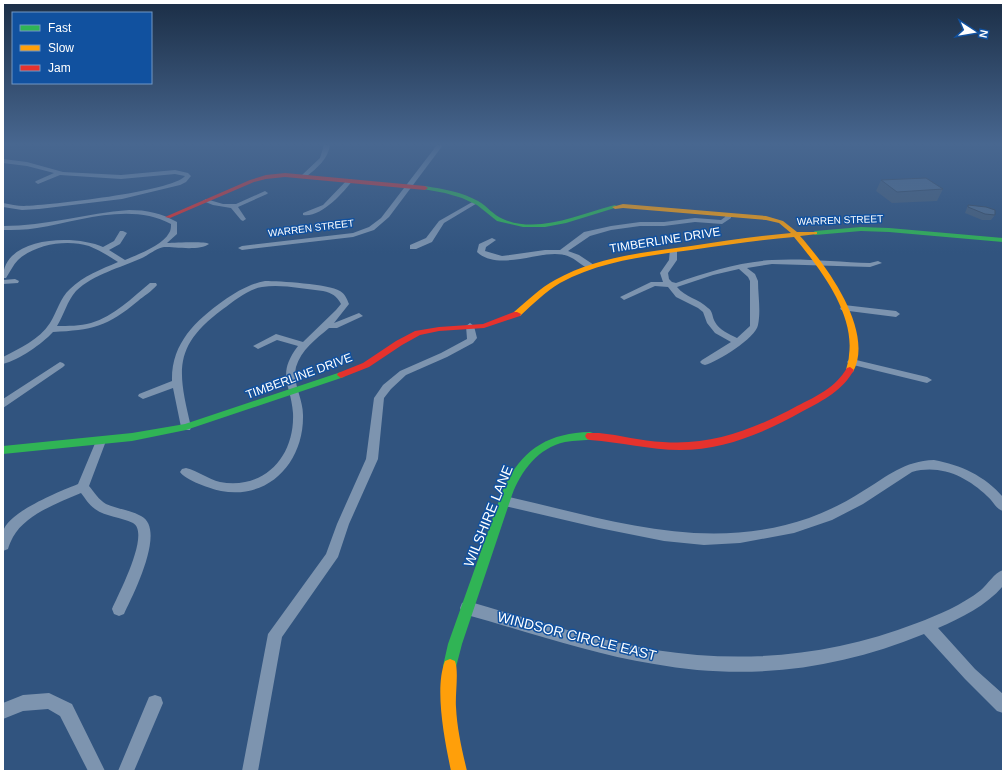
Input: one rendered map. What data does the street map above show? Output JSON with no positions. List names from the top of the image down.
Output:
{
  "streets": {
    "street": [
      "WARREN STREET",
      "TIMBERLINE DRIVE",
      "WILSHIRE LANE",
      "WINDSOR CIRCLE EAST"
    ]
  },
  "crossings": [
    ["WARREN STREET", "TIMBERLINE DRIVE"],
    ["WARREN STREET", "WILSHIRE LANE"],
    ["TIMBERLINE DRIVE", "WILSHIRE LANE"],
    ["WILSHIRE LANE", "WINDSOR CIRCLE EAST"]
  ],
  "legend": ["Fast", "Slow", "Jam"],
  "north": "right"
}
